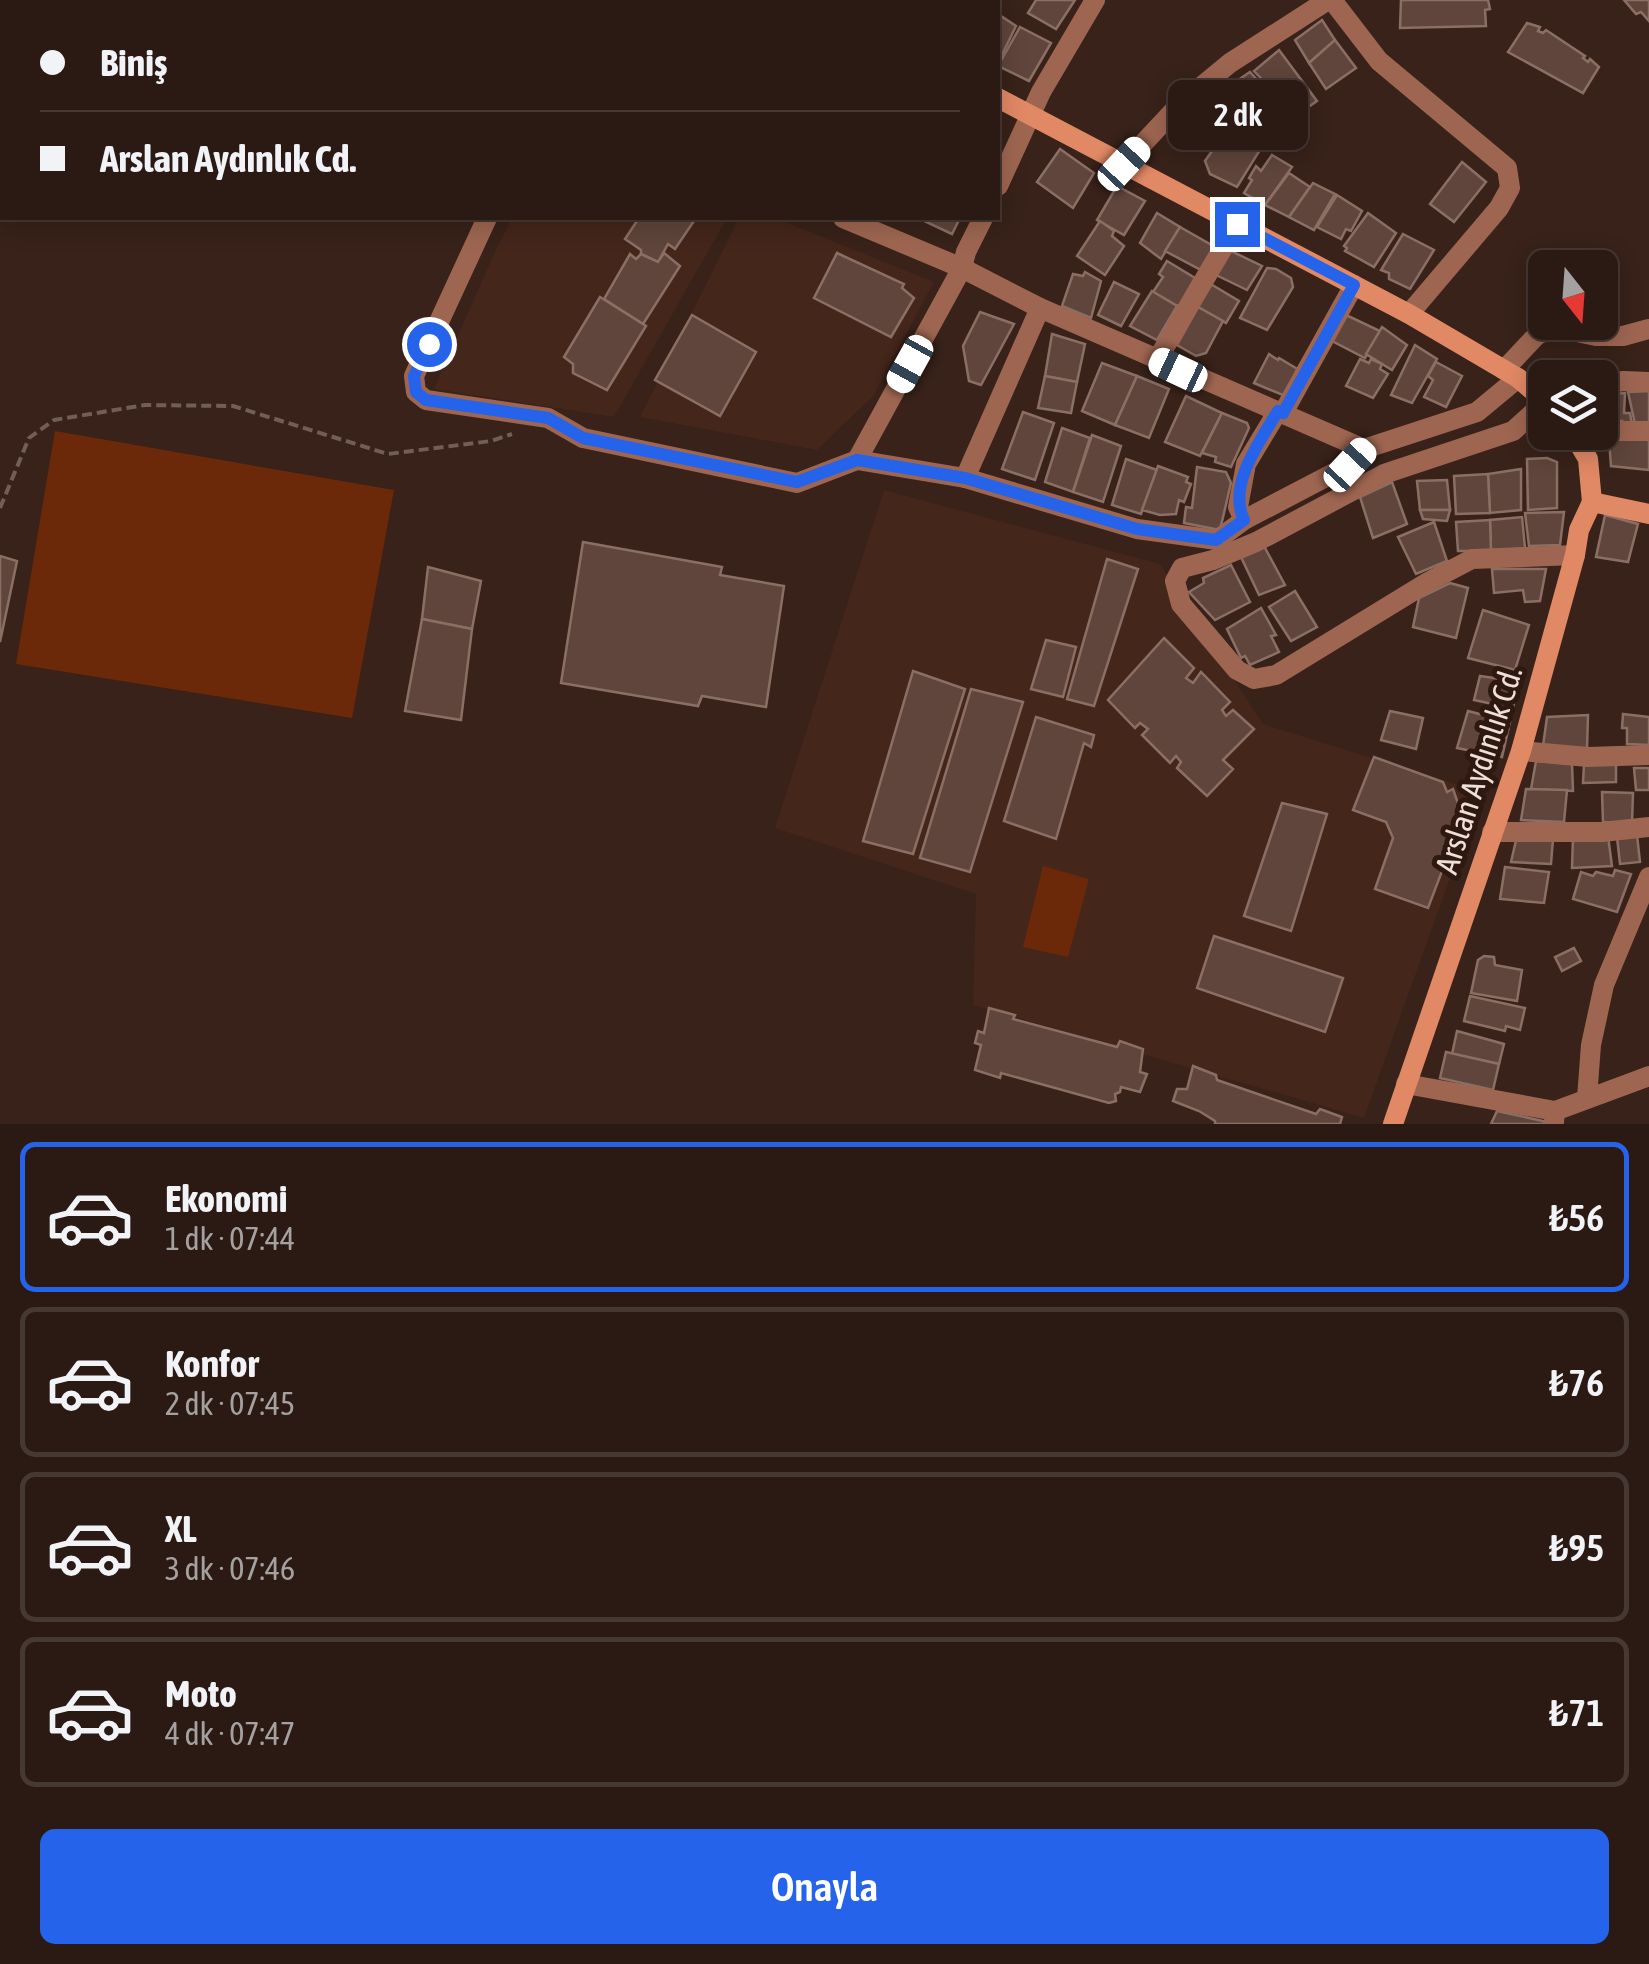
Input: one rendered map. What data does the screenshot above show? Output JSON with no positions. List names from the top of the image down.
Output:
{
  "streets": {
    "street": ["Arslan Aydınlık Cd."]
  },
  "north": "bottom",
  "page": {
    "banner": ["Biniş", "Arslan Aydınlık Cd."],
    "bubble": "2 dk",
    "list": [
      {
        "name": "Ekonomi",
        "note": "1 dk · 07:44",
        "value": "₺56"
      },
      {
        "name": "Konfor",
        "note": "2 dk · 07:45",
        "value": "₺76"
      },
      {
        "name": "XL",
        "note": "3 dk · 07:46",
        "value": "₺95"
      },
      {
        "name": "Moto",
        "note": "4 dk · 07:47",
        "value": "₺71"
      }
    ],
    "buttons": "Onayla"
  }
}
